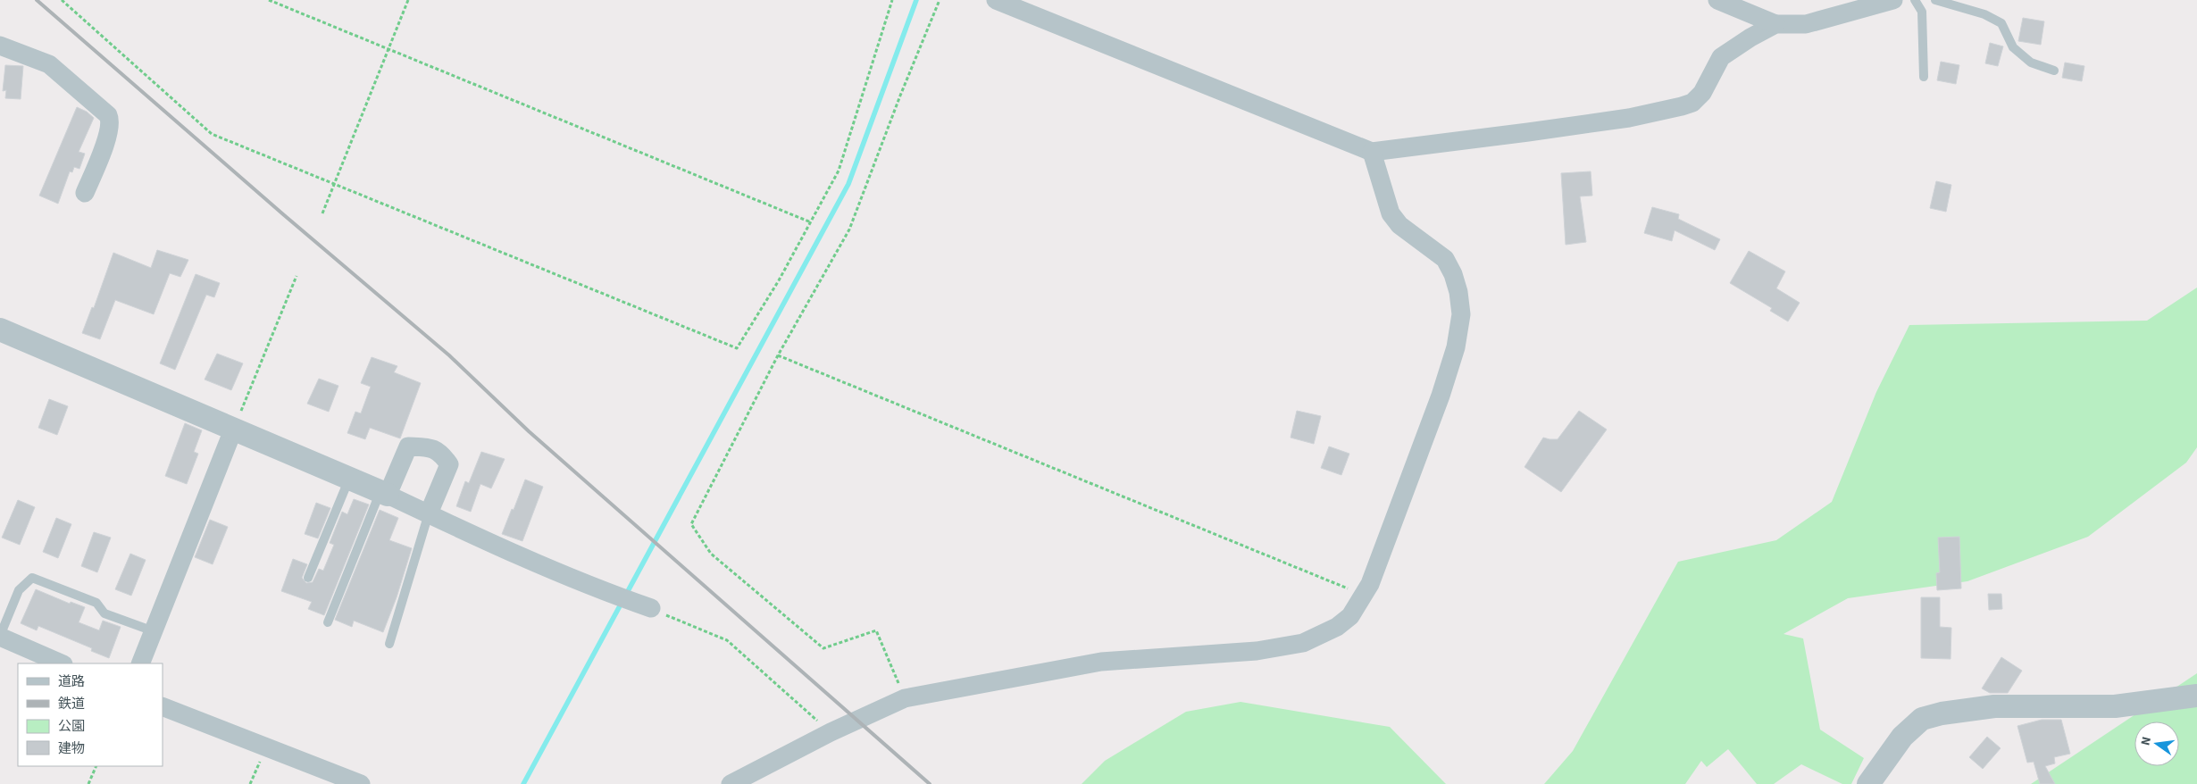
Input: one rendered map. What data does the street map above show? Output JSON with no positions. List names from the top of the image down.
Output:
{
  "legend": [
    "道路",
    "鉄道",
    "公園",
    "建物"
  ],
  "north": "left"
}
